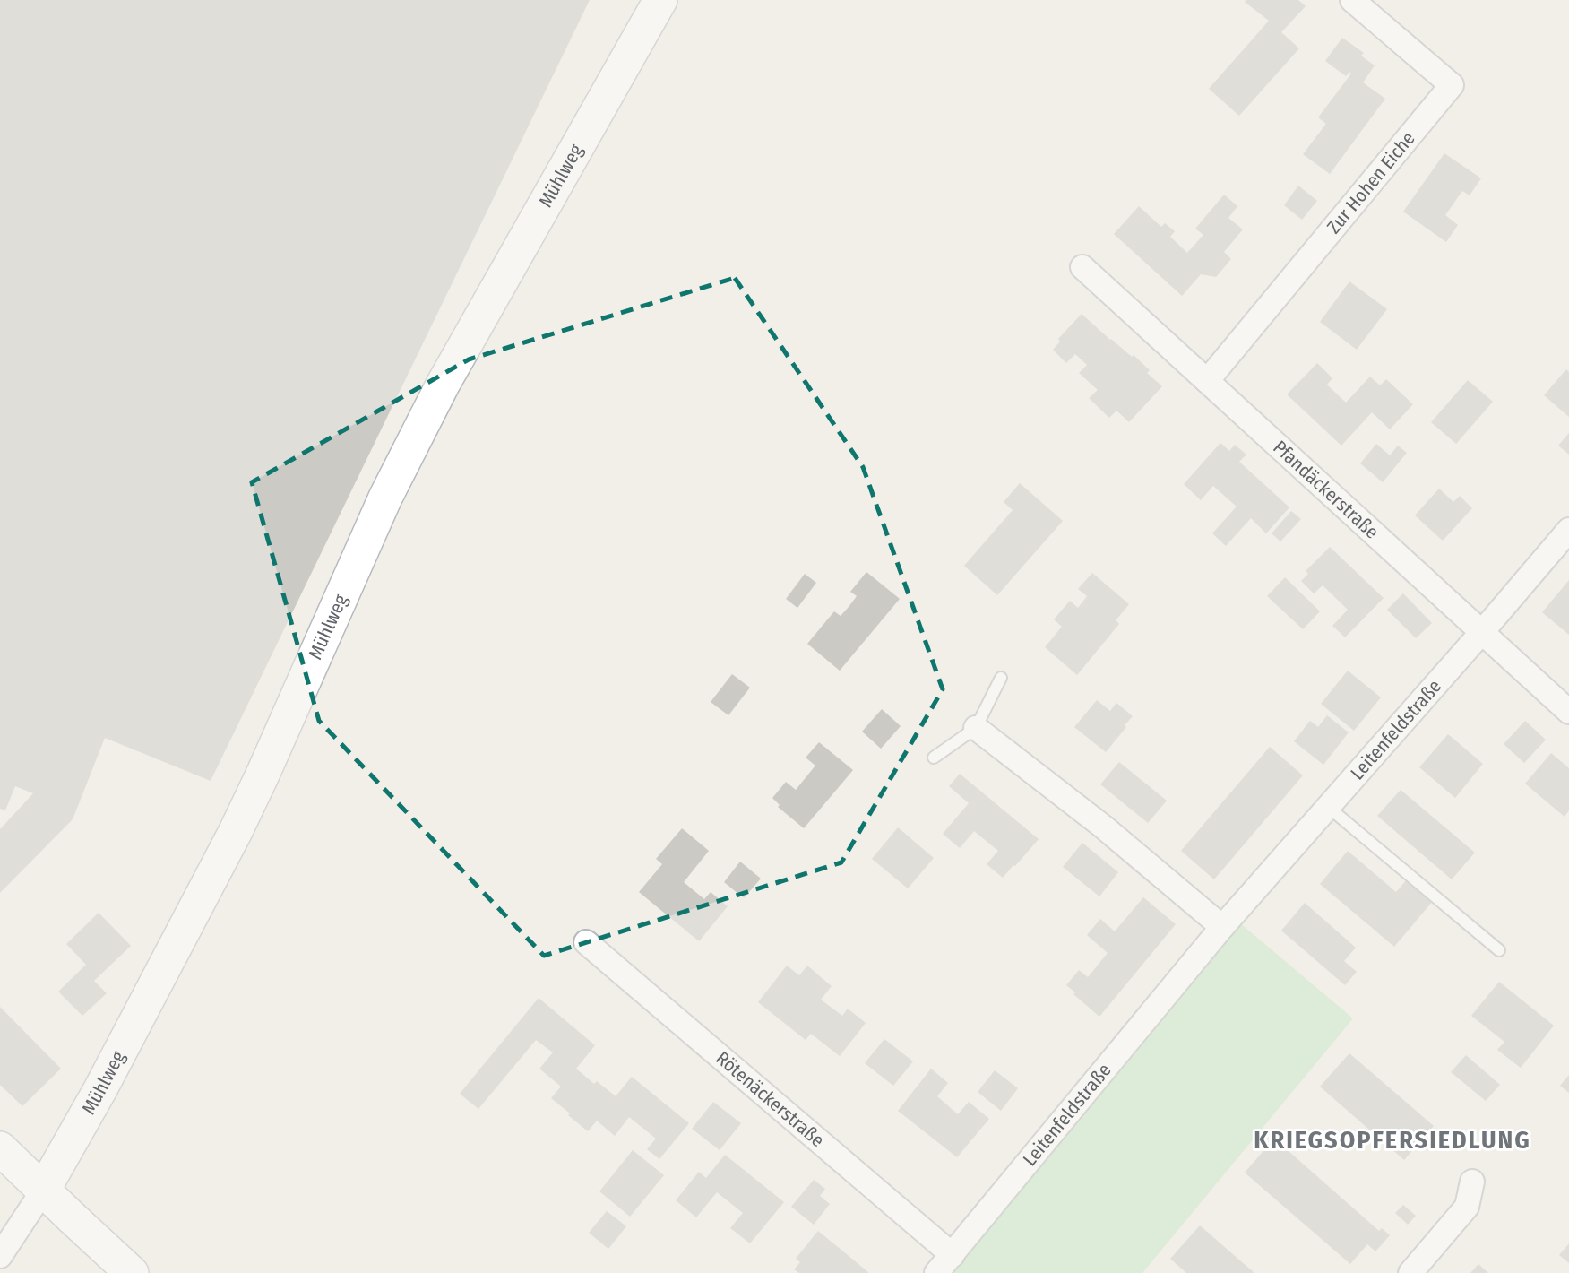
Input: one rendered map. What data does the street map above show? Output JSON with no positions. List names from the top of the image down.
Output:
{
  "streets": {
    "street": [
      "Mühlweg",
      "Zur Hohen Eiche",
      "Pfandäckerstraße",
      "Leitenfeldstraße",
      "Rötenäckerstraße"
    ]
  },
  "crossings": [
    ["Zur Hohen Eiche", "Pfandäckerstraße"],
    ["Pfandäckerstraße", "Leitenfeldstraße"],
    ["Leitenfeldstraße", "Rötenäckerstraße"]
  ],
  "districts": ["KRIEGSOPFERSIEDLUNG"]
}
